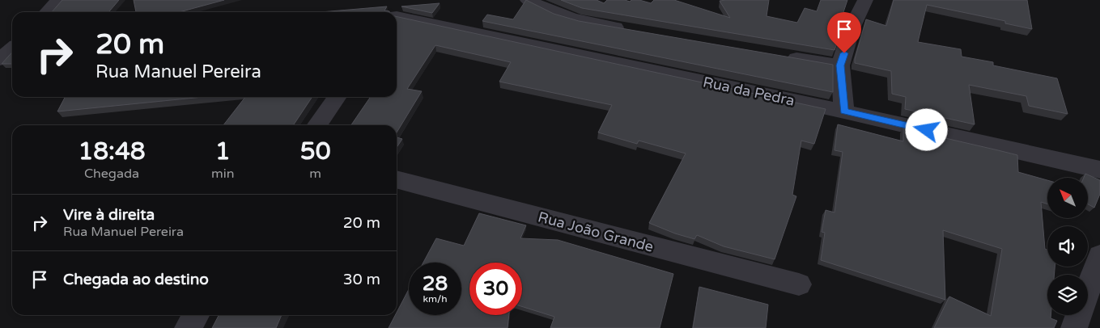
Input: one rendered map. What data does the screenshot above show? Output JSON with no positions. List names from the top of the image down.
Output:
{
  "streets": {
    "street": ["Rua da Pedra", "Rua João Grande"]
  },
  "north": "top left",
  "page": {
    "turn": ["20 m", "Rua Manuel Pereira"],
    "eta": [
      "18:48",
      "Chegada",
      "1",
      "min",
      "50",
      "m"
    ],
    "list": [
      {
        "name": "Vire à direita",
        "note": "Rua Manuel Pereira",
        "value": "20 m"
      },
      {
        "name": "Chegada ao destino",
        "value": "30 m"
      }
    ],
    "speed": "28 km/h",
    "limit": "30"
  }
}
